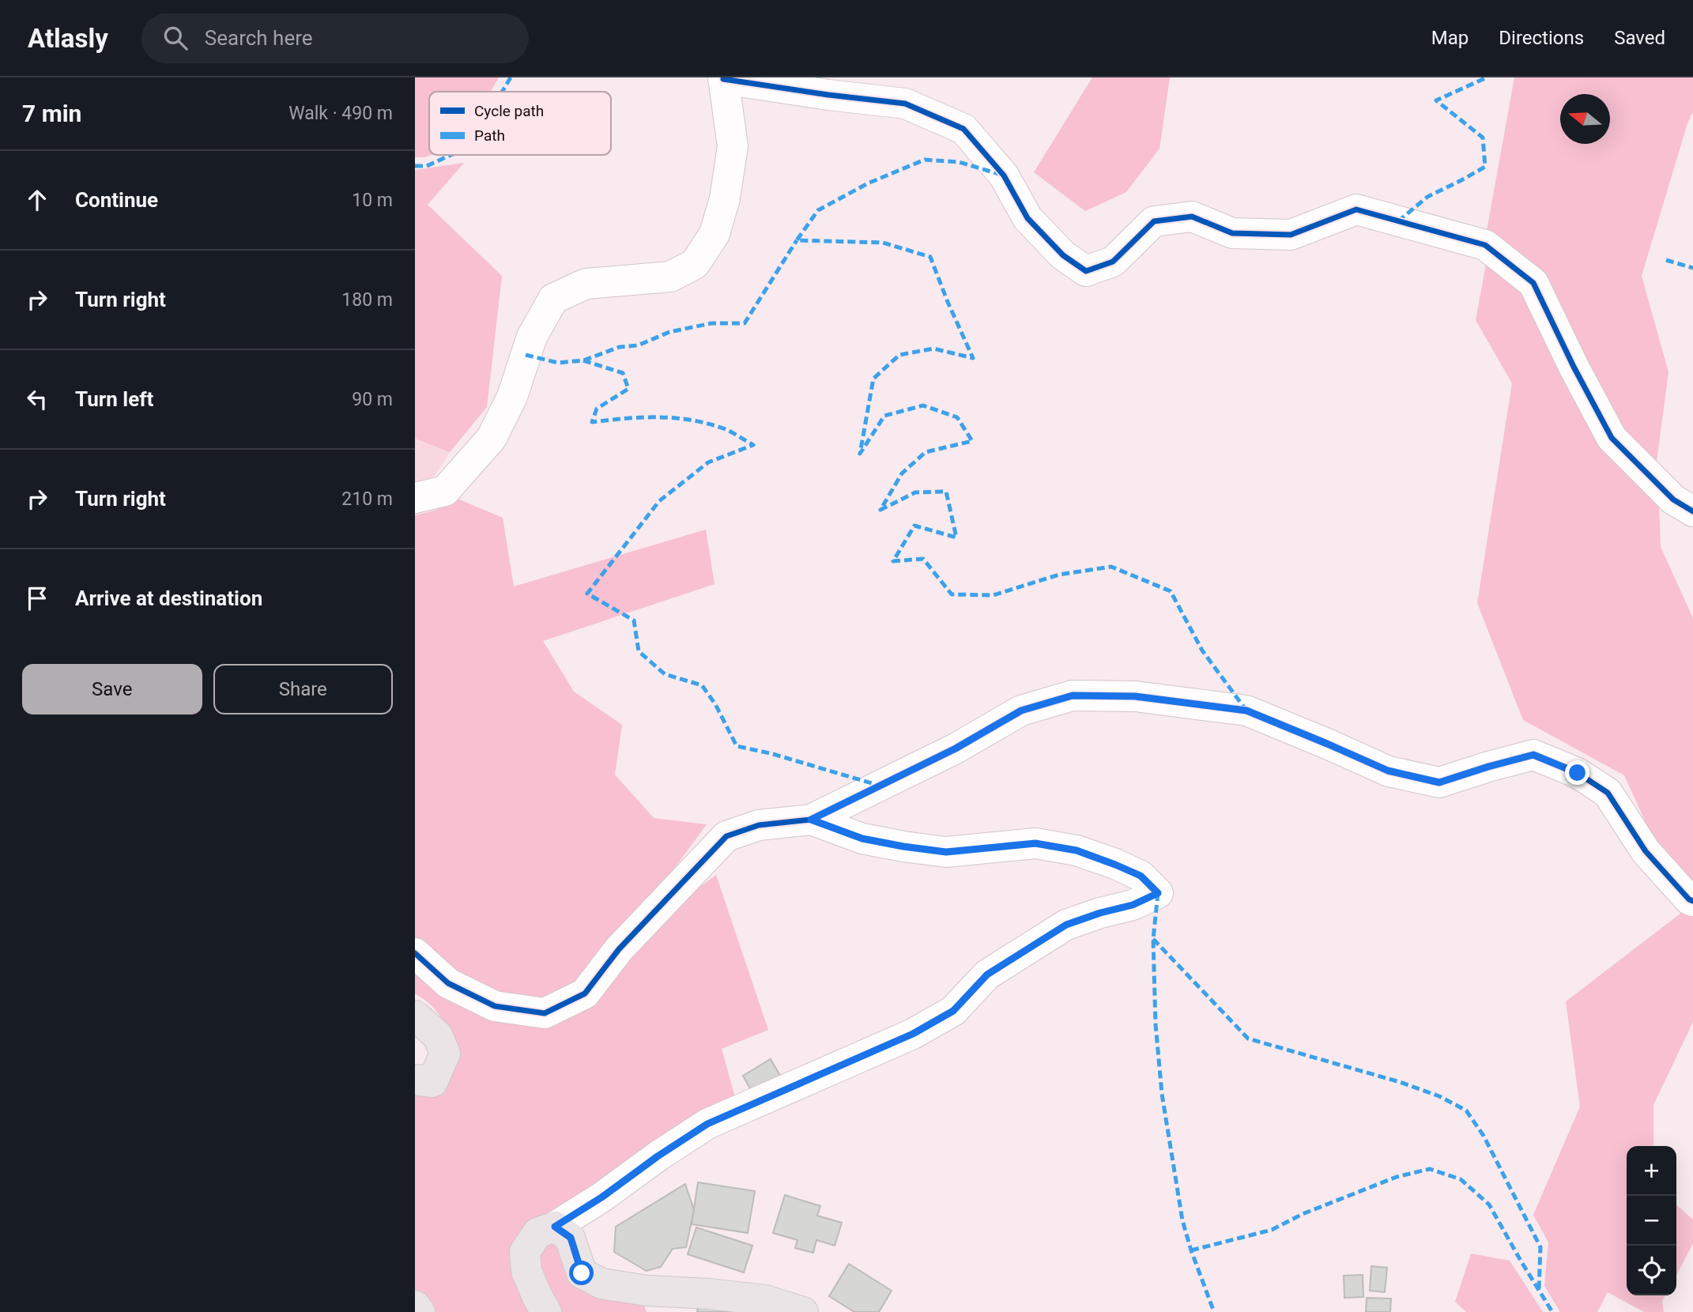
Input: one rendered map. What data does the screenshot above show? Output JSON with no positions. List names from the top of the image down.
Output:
{
  "legend": ["Cycle path", "Path"],
  "north": "left",
  "page": {
    "header": "Atlasly",
    "search": "Search here",
    "nav": ["Map", "Directions", "Saved"],
    "heading": ["7 min", "Walk · 490 m"],
    "list": [
      ["Continue", "10 m"],
      ["Turn right", "180 m"],
      ["Turn left", "90 m"],
      ["Turn right", "210 m"],
      "Arrive at destination"
    ],
    "buttons": ["Save", "Share"],
    "map_buttons": ["+", "−"]
  }
}
